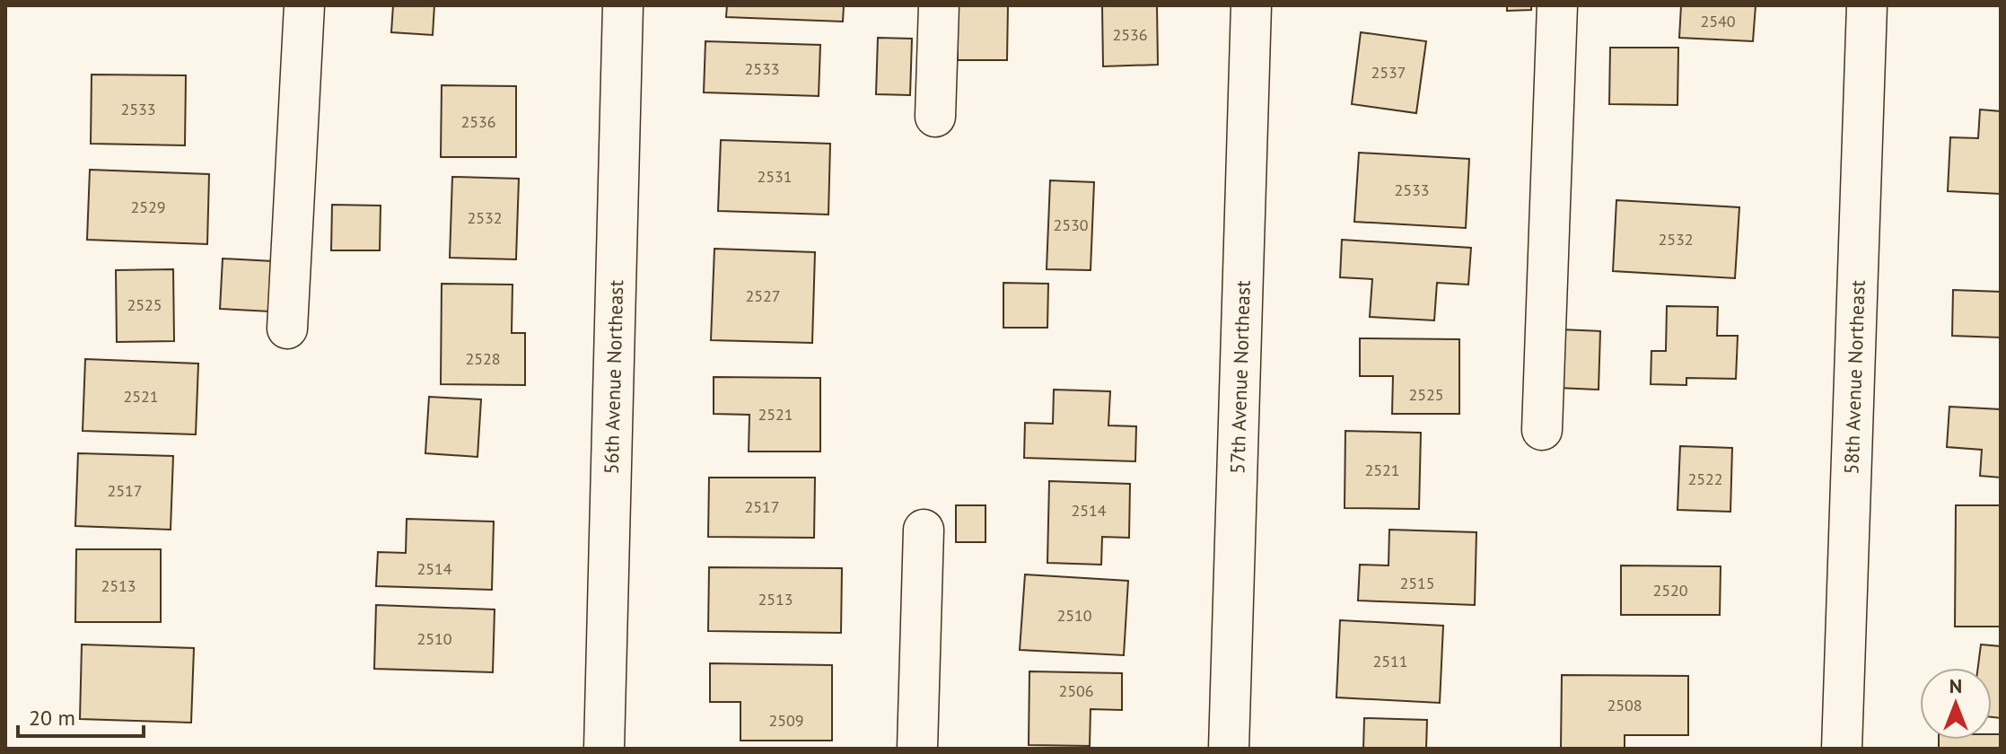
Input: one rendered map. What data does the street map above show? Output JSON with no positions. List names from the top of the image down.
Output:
{
  "streets": {
    "street": ["56th Avenue Northeast", "57th Avenue Northeast", "58th Avenue Northeast"]
  },
  "house_numbers": [
    "2540",
    "2536",
    "2533",
    "2537",
    "2533",
    "2536",
    "2531",
    "2533",
    "2529",
    "2532",
    "2530",
    "2532",
    "2527",
    "2525",
    "2528",
    "2525",
    "2521",
    "2521",
    "2521",
    "2522",
    "2517",
    "2517",
    "2514",
    "2514",
    "2515",
    "2513",
    "2520",
    "2513",
    "2510",
    "2510",
    "2511",
    "2506",
    "2508",
    "2509"
  ],
  "scale_bar": "20 m",
  "north": "top"
}
